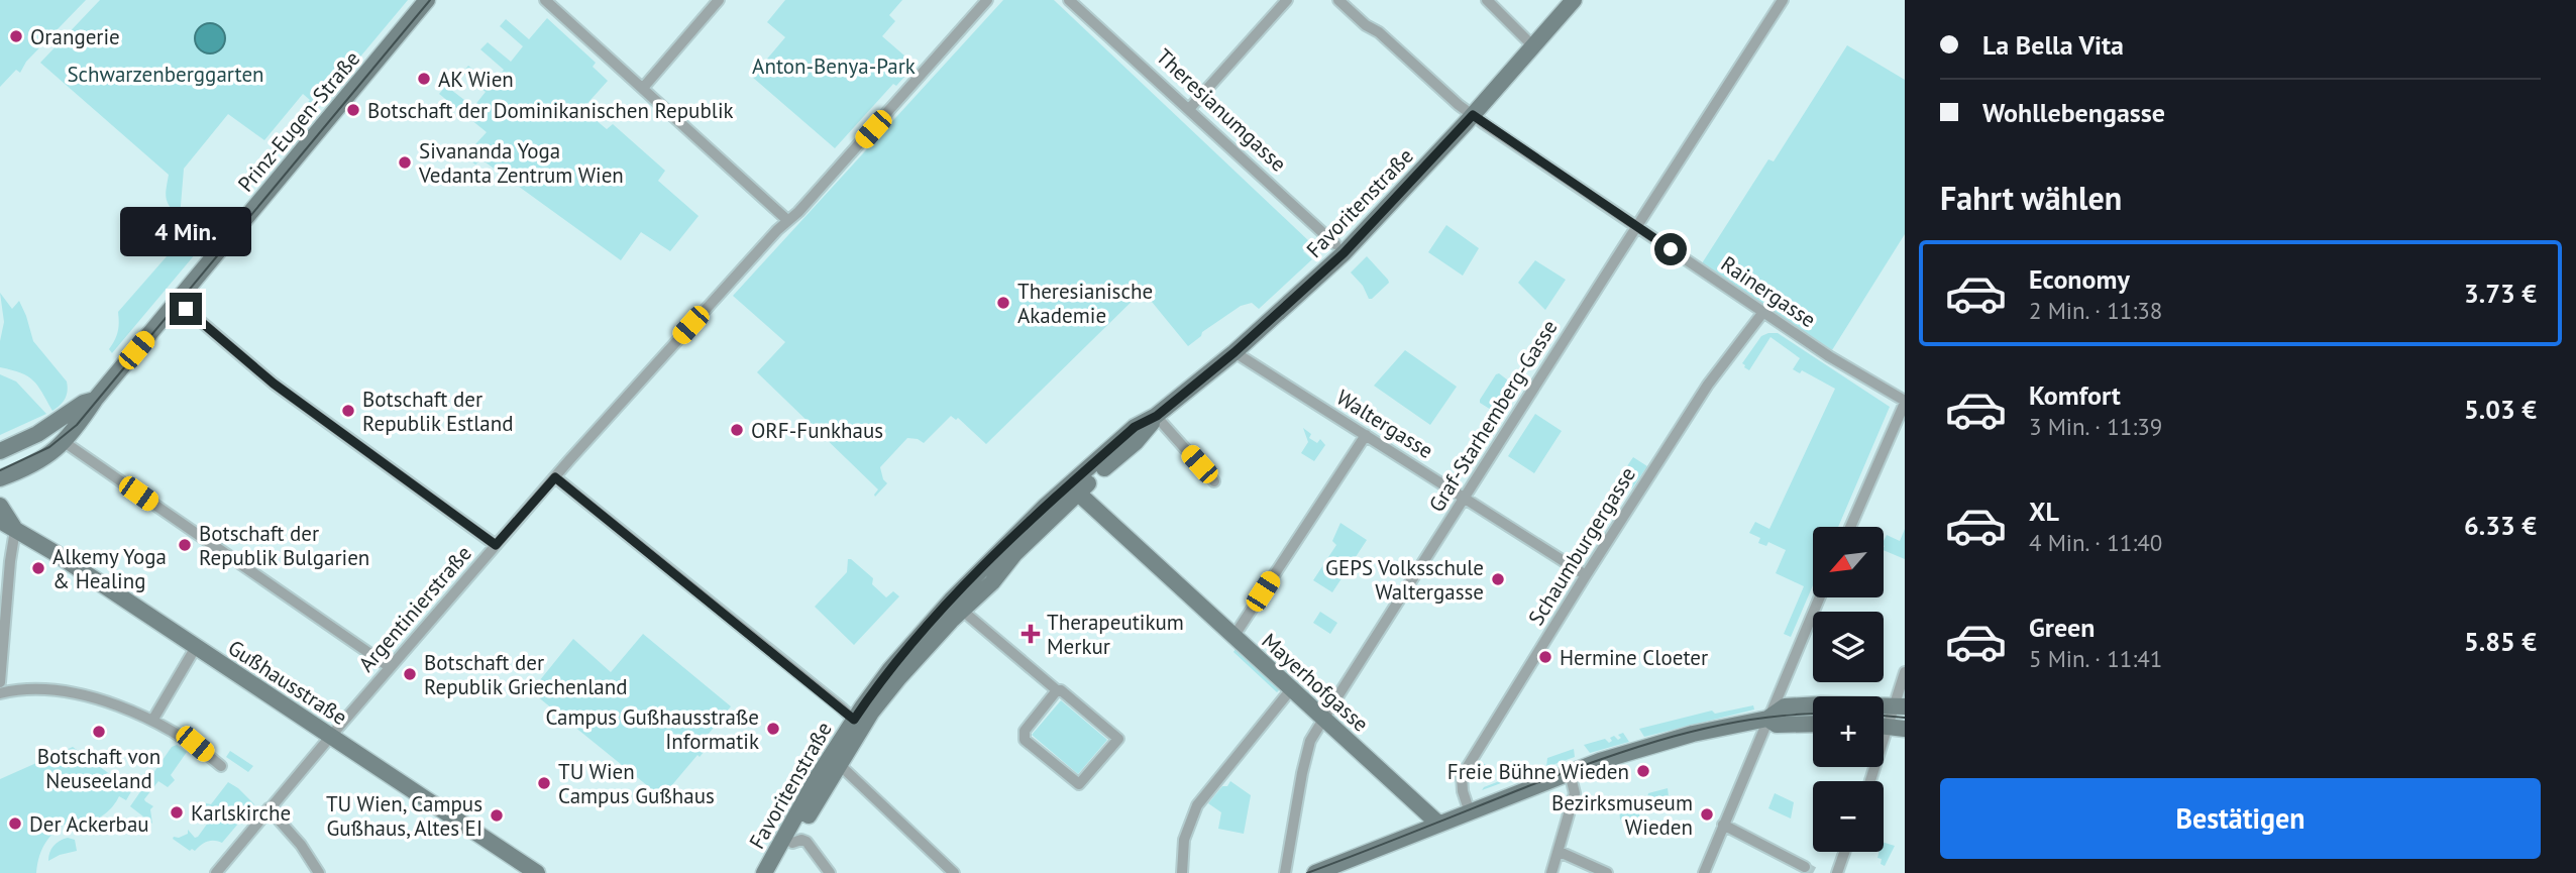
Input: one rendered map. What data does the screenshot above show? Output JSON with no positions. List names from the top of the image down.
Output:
{
  "streets": {
    "main road": [
      "Prinz-Eugen-Straße",
      "Favoritenstraße",
      "Gußhausstraße",
      "Mayerhofgasse"
    ],
    "street": [
      "Theresianumgasse",
      "Rainergasse",
      "Graf-Starhemberg-Gasse",
      "Waltergasse",
      "Schaumburgergasse",
      "Argentinierstraße"
    ]
  },
  "crossings": [
    ["Theresianumgasse", "Favoritenstraße"],
    ["Favoritenstraße", "Rainergasse"],
    ["Favoritenstraße", "Waltergasse"],
    ["Favoritenstraße", "Mayerhofgasse"],
    ["Rainergasse", "Graf-Starhemberg-Gasse"],
    ["Rainergasse", "Schaumburgergasse"],
    ["Graf-Starhemberg-Gasse", "Waltergasse"],
    ["Graf-Starhemberg-Gasse", "Mayerhofgasse"],
    ["Waltergasse", "Schaumburgergasse"],
    ["Argentinierstraße", "Gußhausstraße"]
  ],
  "parks": ["Anton-Benya-Park", "Schwarzenberggarten"],
  "places": {
    "other": [
      "Orangerie",
      "AK Wien",
      "Botschaft der Dominikanischen Republik",
      "Sivananda Yoga Vedanta Zentrum Wien",
      "Theresianische Akademie",
      "Botschaft der Republik Estland",
      "ORF-Funkhaus",
      "Botschaft der Republik Bulgarien",
      "Alkemy Yoga & Healing",
      "GEPS Volksschule Waltergasse",
      "Hermine Cloeter",
      "Botschaft der Republik Griechenland",
      "Campus Gußhausstraße Informatik",
      "Botschaft von Neuseeland",
      "Freie Bühne Wieden",
      "TU Wien Campus Gußhaus",
      "Karlskirche",
      "Bezirksmuseum Wieden",
      "TU Wien, Campus Gußhaus, Altes EI",
      "Der Ackerbau"
    ],
    "health": ["Therapeutikum Merkur"]
  },
  "north": "bottom left",
  "page": {
    "banner": ["La Bella Vita", "Wohllebengasse"],
    "heading": "Fahrt wählen",
    "bubble": "4 Min.",
    "list": [
      {
        "name": "Economy",
        "note": "2 Min. · 11:38",
        "value": "3.73 €"
      },
      {
        "name": "Komfort",
        "note": "3 Min. · 11:39",
        "value": "5.03 €"
      },
      {
        "name": "XL",
        "note": "4 Min. · 11:40",
        "value": "6.33 €"
      },
      {
        "name": "Green",
        "note": "5 Min. · 11:41",
        "value": "5.85 €"
      }
    ],
    "map_buttons": ["+", "−"],
    "buttons": "Bestätigen"
  }
}
